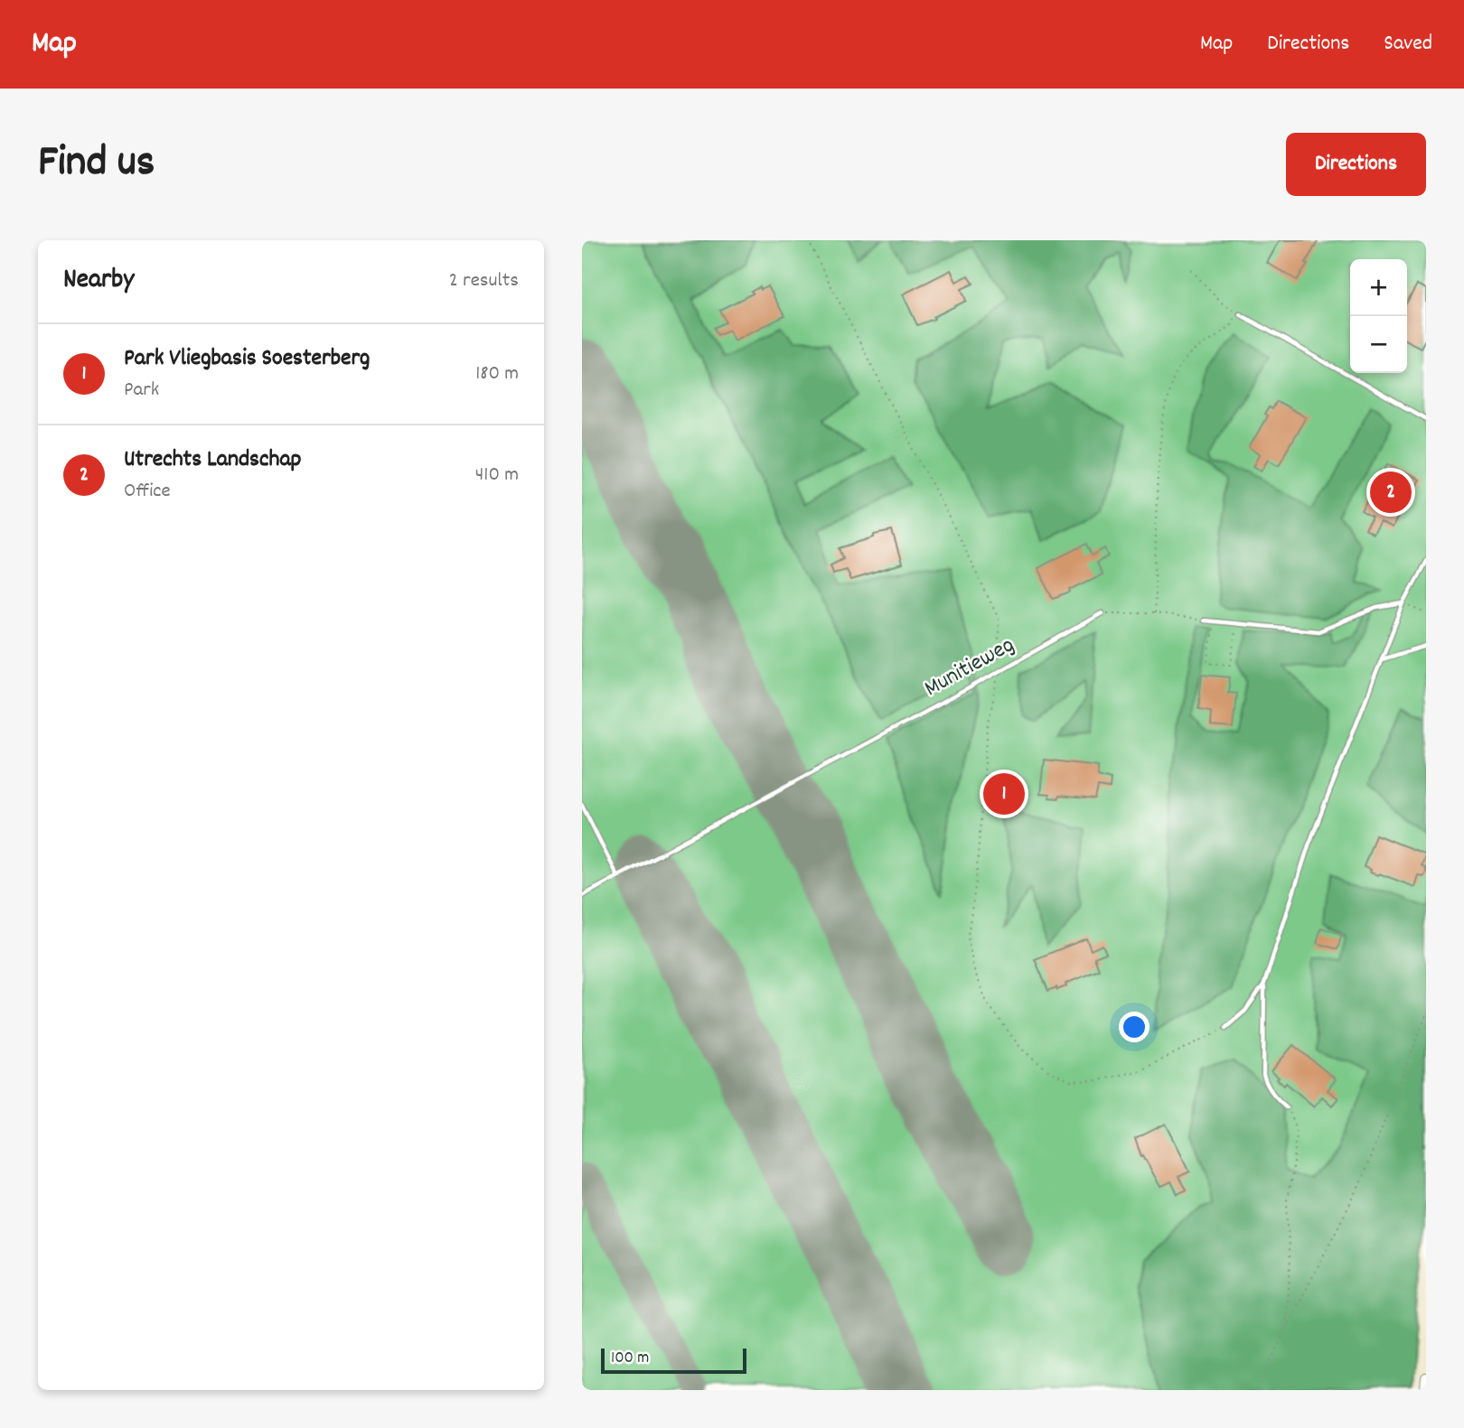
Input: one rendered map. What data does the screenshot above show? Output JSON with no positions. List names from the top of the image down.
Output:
{
  "streets": {
    "lane": ["Munitieweg"]
  },
  "scale_bar": "100 m",
  "page": {
    "header": "Map",
    "nav": ["Map", "Directions", "Saved"],
    "title": "Find us",
    "buttons": "Directions",
    "heading": ["Nearby", "2 results"],
    "map_buttons": ["+", "−"],
    "list": [
      {
        "mark": "1",
        "name": "Park Vliegbasis Soesterberg",
        "note": "Park",
        "value": "180 m"
      },
      {
        "mark": "2",
        "name": "Utrechts Landschap",
        "note": "Office",
        "value": "410 m"
      }
    ],
    "pins": ["2", "1"],
    "scale": "100 m"
  }
}
